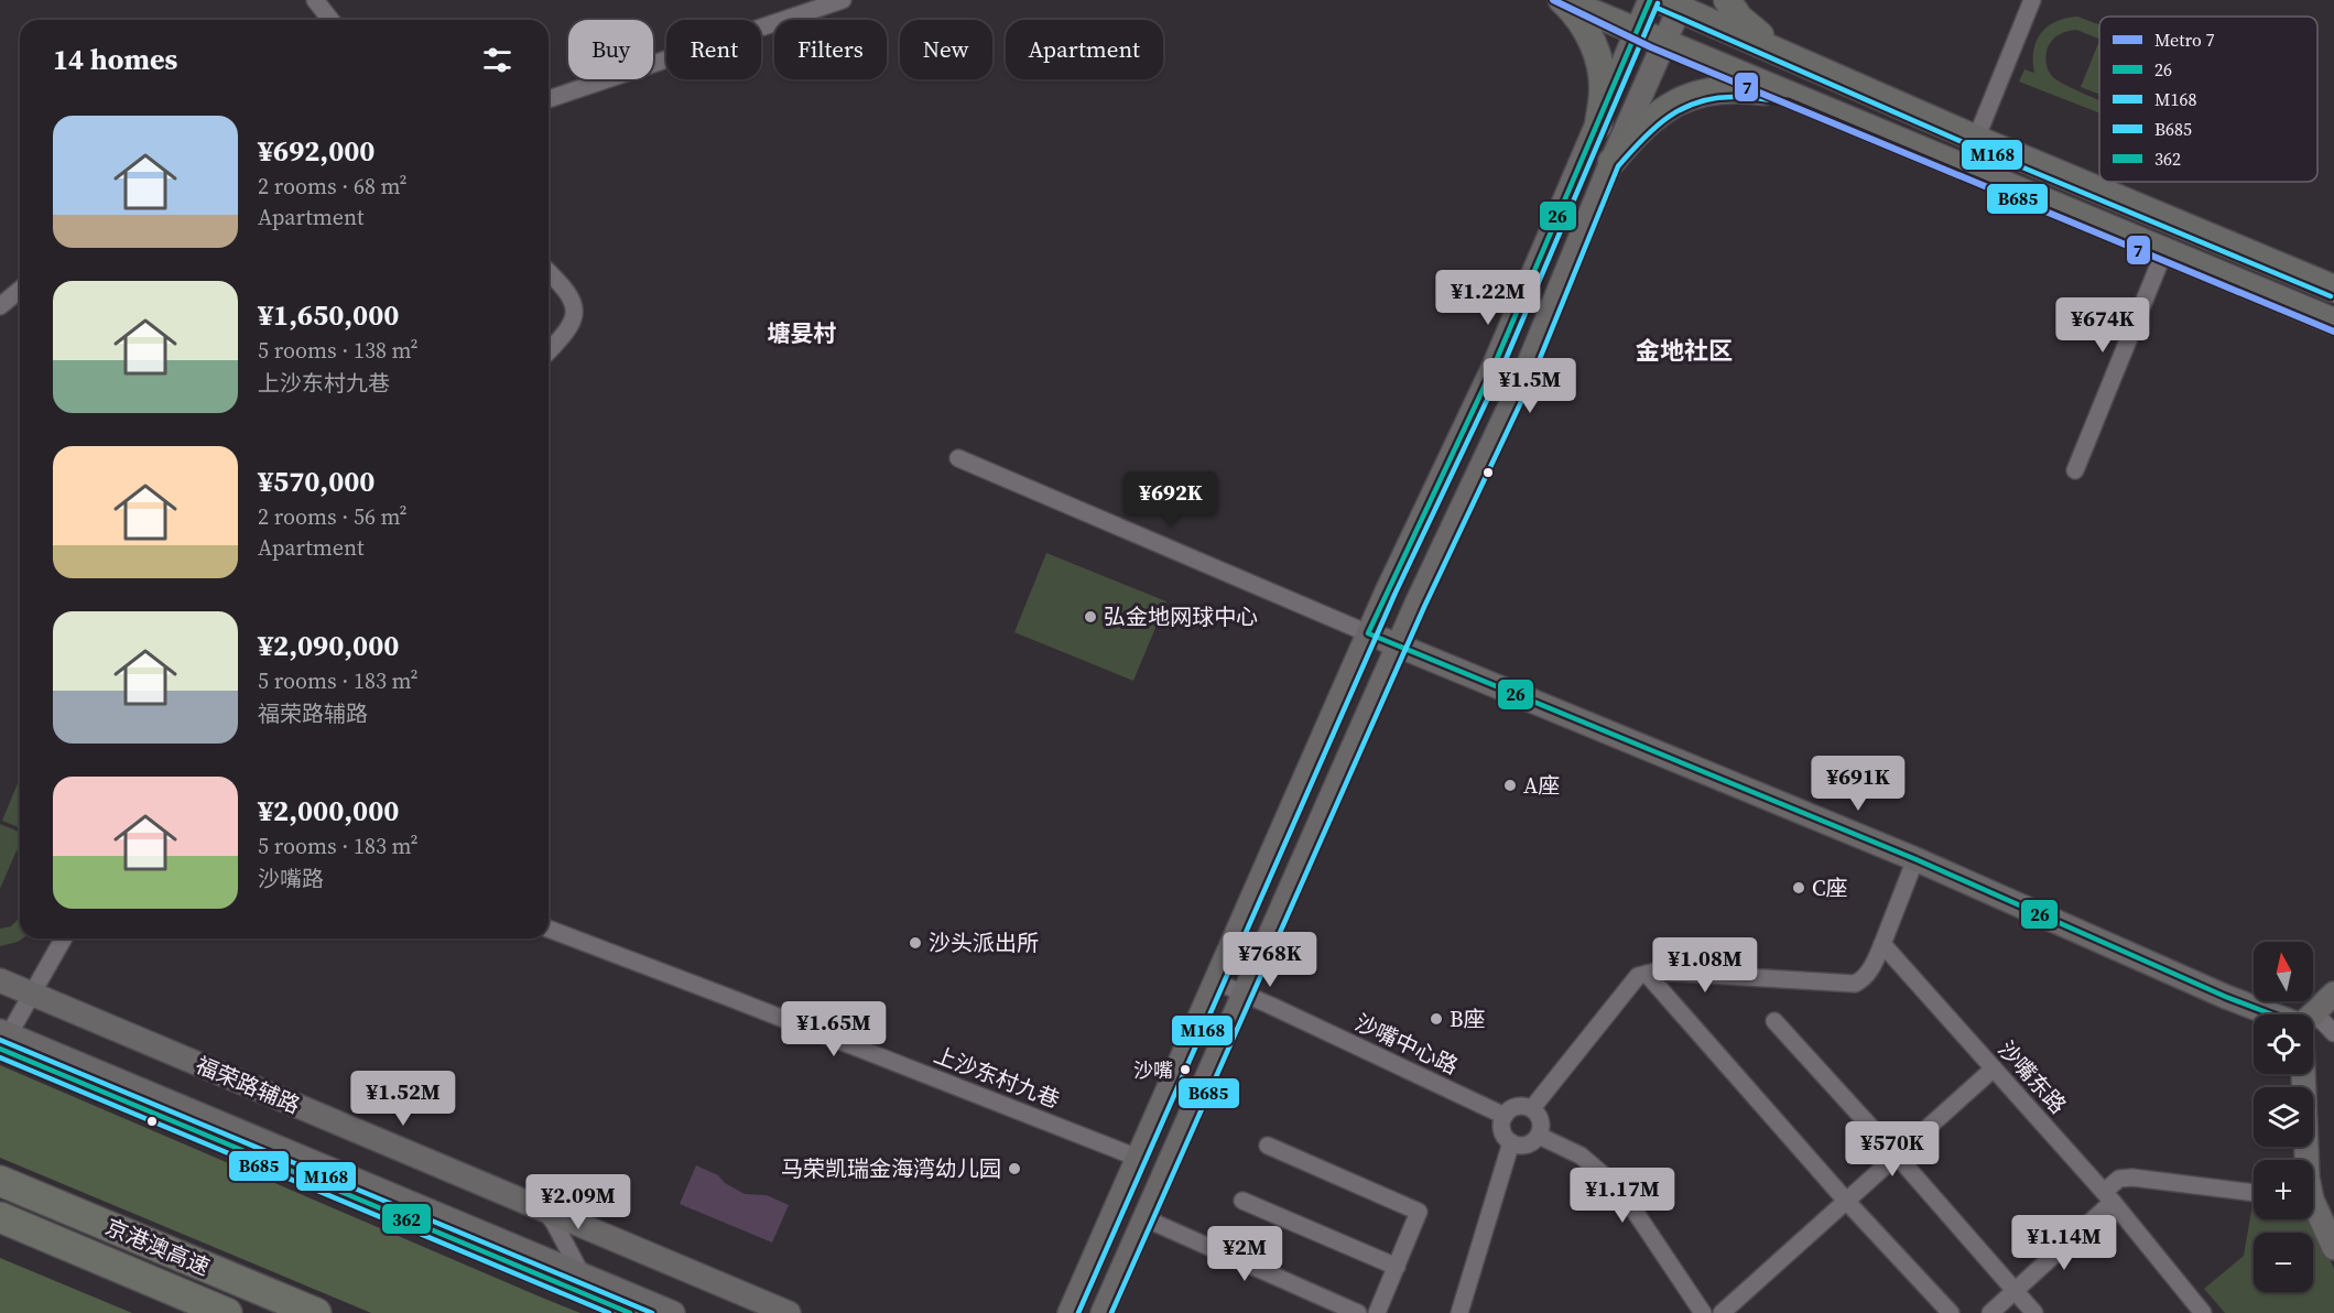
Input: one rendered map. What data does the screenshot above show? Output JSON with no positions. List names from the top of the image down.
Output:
{
  "streets": {
    "highway": ["京港澳高速"],
    "street": [
      "沙嘴中心路",
      "上沙东村九巷",
      "沙嘴东路",
      "福荣路辅路"
    ]
  },
  "districts": ["塘妟村", "金地社区"],
  "places": [
    "弘金地网球中心",
    "A座",
    "C座",
    "沙头派出所",
    "B座",
    "沙嘴",
    "马荣凯瑞金海湾幼儿园"
  ],
  "lines": [
    "metro line 7",
    "transit line 26",
    "transit line M168",
    "transit line B685",
    "transit line 362"
  ],
  "legend": [
    "Metro 7",
    "26",
    "M168",
    "B685",
    "362"
  ],
  "north": "top",
  "page": {
    "chip": [
      "Buy",
      "Rent",
      "Filters",
      "New",
      "Apartment"
    ],
    "heading": "14 homes",
    "list": [
      {
        "name": "¥692,000",
        "note": "2 rooms · 68 m² · Apartment"
      },
      {
        "name": "¥1,650,000",
        "note": "5 rooms · 138 m² · 上沙东村九巷"
      },
      {
        "name": "¥570,000",
        "note": "2 rooms · 56 m² · Apartment"
      },
      {
        "name": "¥2,090,000",
        "note": "5 rooms · 183 m² · 福荣路辅路"
      },
      {
        "name": "¥2,000,000",
        "note": "5 rooms · 183 m² · 沙嘴路"
      }
    ],
    "price": [
      "¥1.22M",
      "¥674K",
      "¥1.5M",
      "¥692K",
      "¥691K",
      "¥768K",
      "¥1.08M",
      "¥1.65M",
      "¥1.52M",
      "¥570K",
      "¥1.17M",
      "¥2.09M",
      "¥1.14M",
      "¥2M"
    ],
    "map_buttons": ["+", "−"]
  }
}
